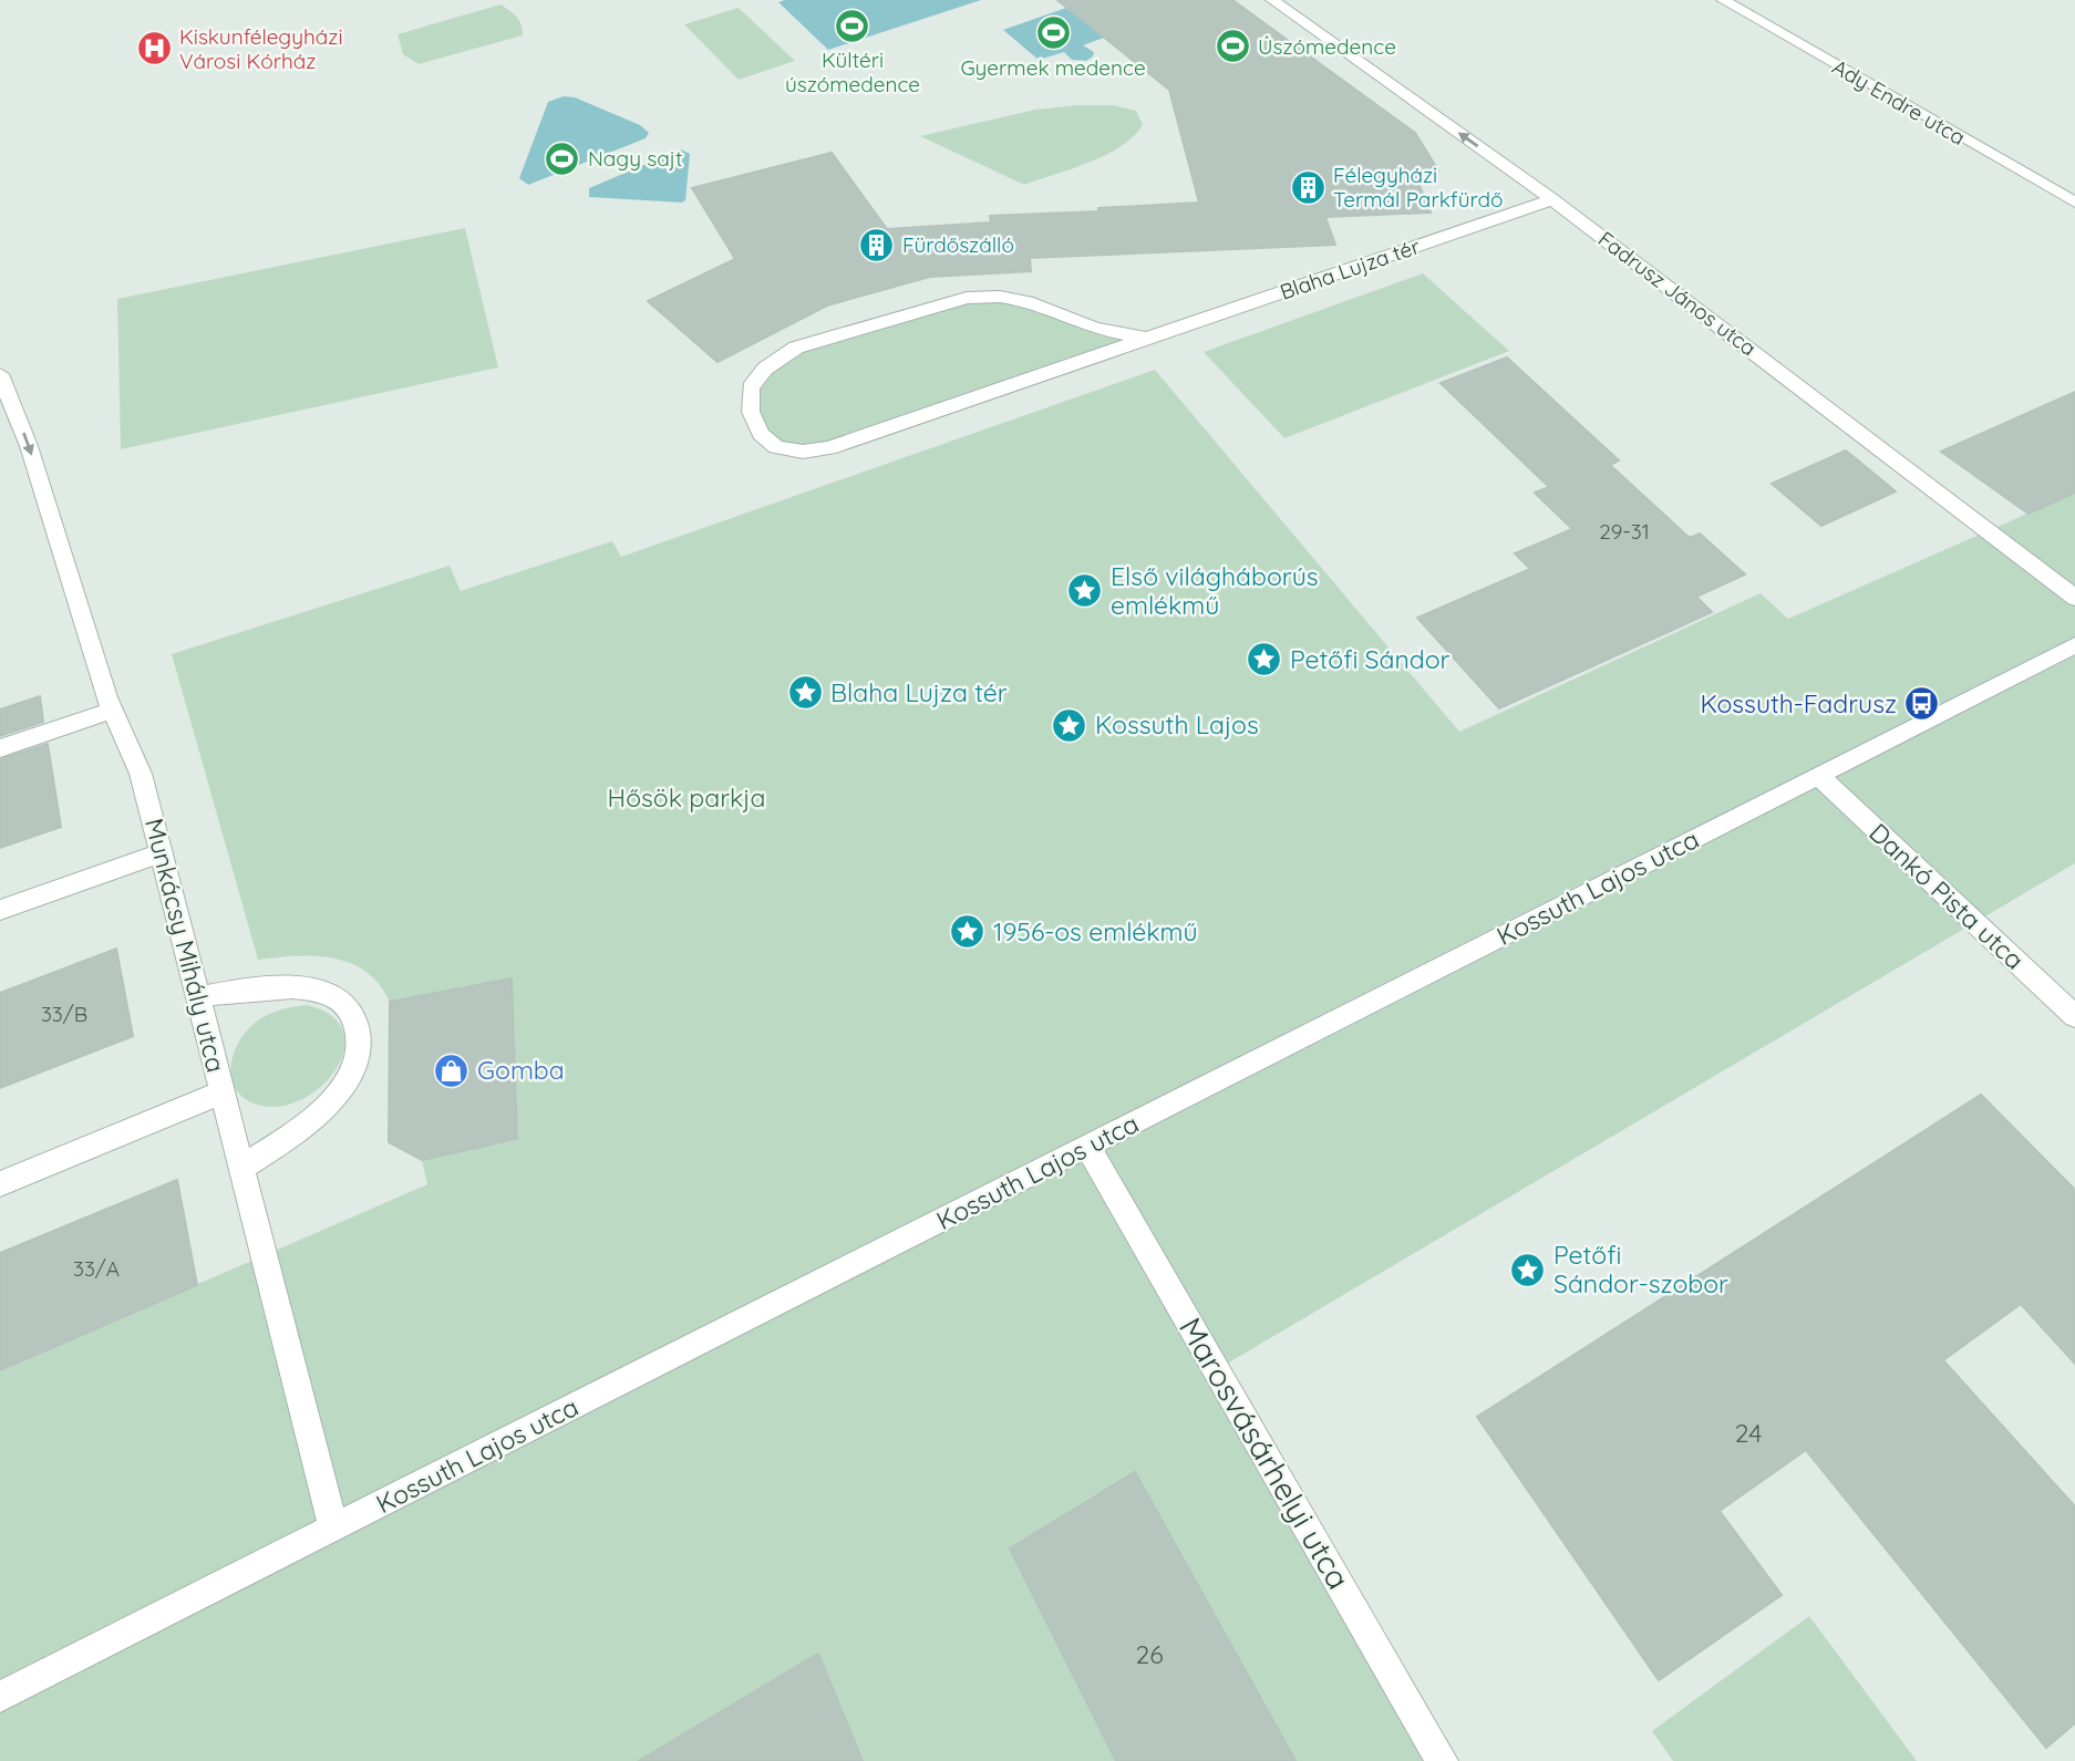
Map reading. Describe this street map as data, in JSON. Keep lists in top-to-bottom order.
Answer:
{
  "streets": {
    "street": [
      "Ady Endre utca",
      "Blaha Lujza tér",
      "Fadrusz János utca",
      "Kossuth Lajos utca",
      "Dankó Pista utca",
      "Munkácsy Mihály utca",
      "Marosvásárhelyi utca"
    ]
  },
  "crossings": [
    ["Blaha Lujza tér", "Fadrusz János utca"],
    ["Kossuth Lajos utca", "Dankó Pista utca"],
    ["Kossuth Lajos utca", "Munkácsy Mihály utca"],
    ["Kossuth Lajos utca", "Marosvásárhelyi utca"]
  ],
  "parks": ["Hősök parkja"],
  "places": {
    "sports": [
      "Kültéri úszómedence",
      "Gyermek medence",
      "Úszómedence",
      "Nagy sajt"
    ],
    "hospital": ["Kiskunfélegyházi Városi Kórház"],
    "building": ["Félegyházi Termál Parkfürdő", "Fürdőszálló"],
    "place": [
      "Első világháborús emlékmű",
      "Petőfi Sándor",
      "Blaha Lujza tér",
      "Kossuth Lajos",
      "1956-os emlékmű",
      "Petőfi Sándor-szobor"
    ],
    "bus stop": ["Kossuth-Fadrusz"],
    "shop": ["Gomba"]
  },
  "house_numbers": [
    "29-31",
    "33/B",
    "33/A",
    "24",
    "26"
  ]
}
